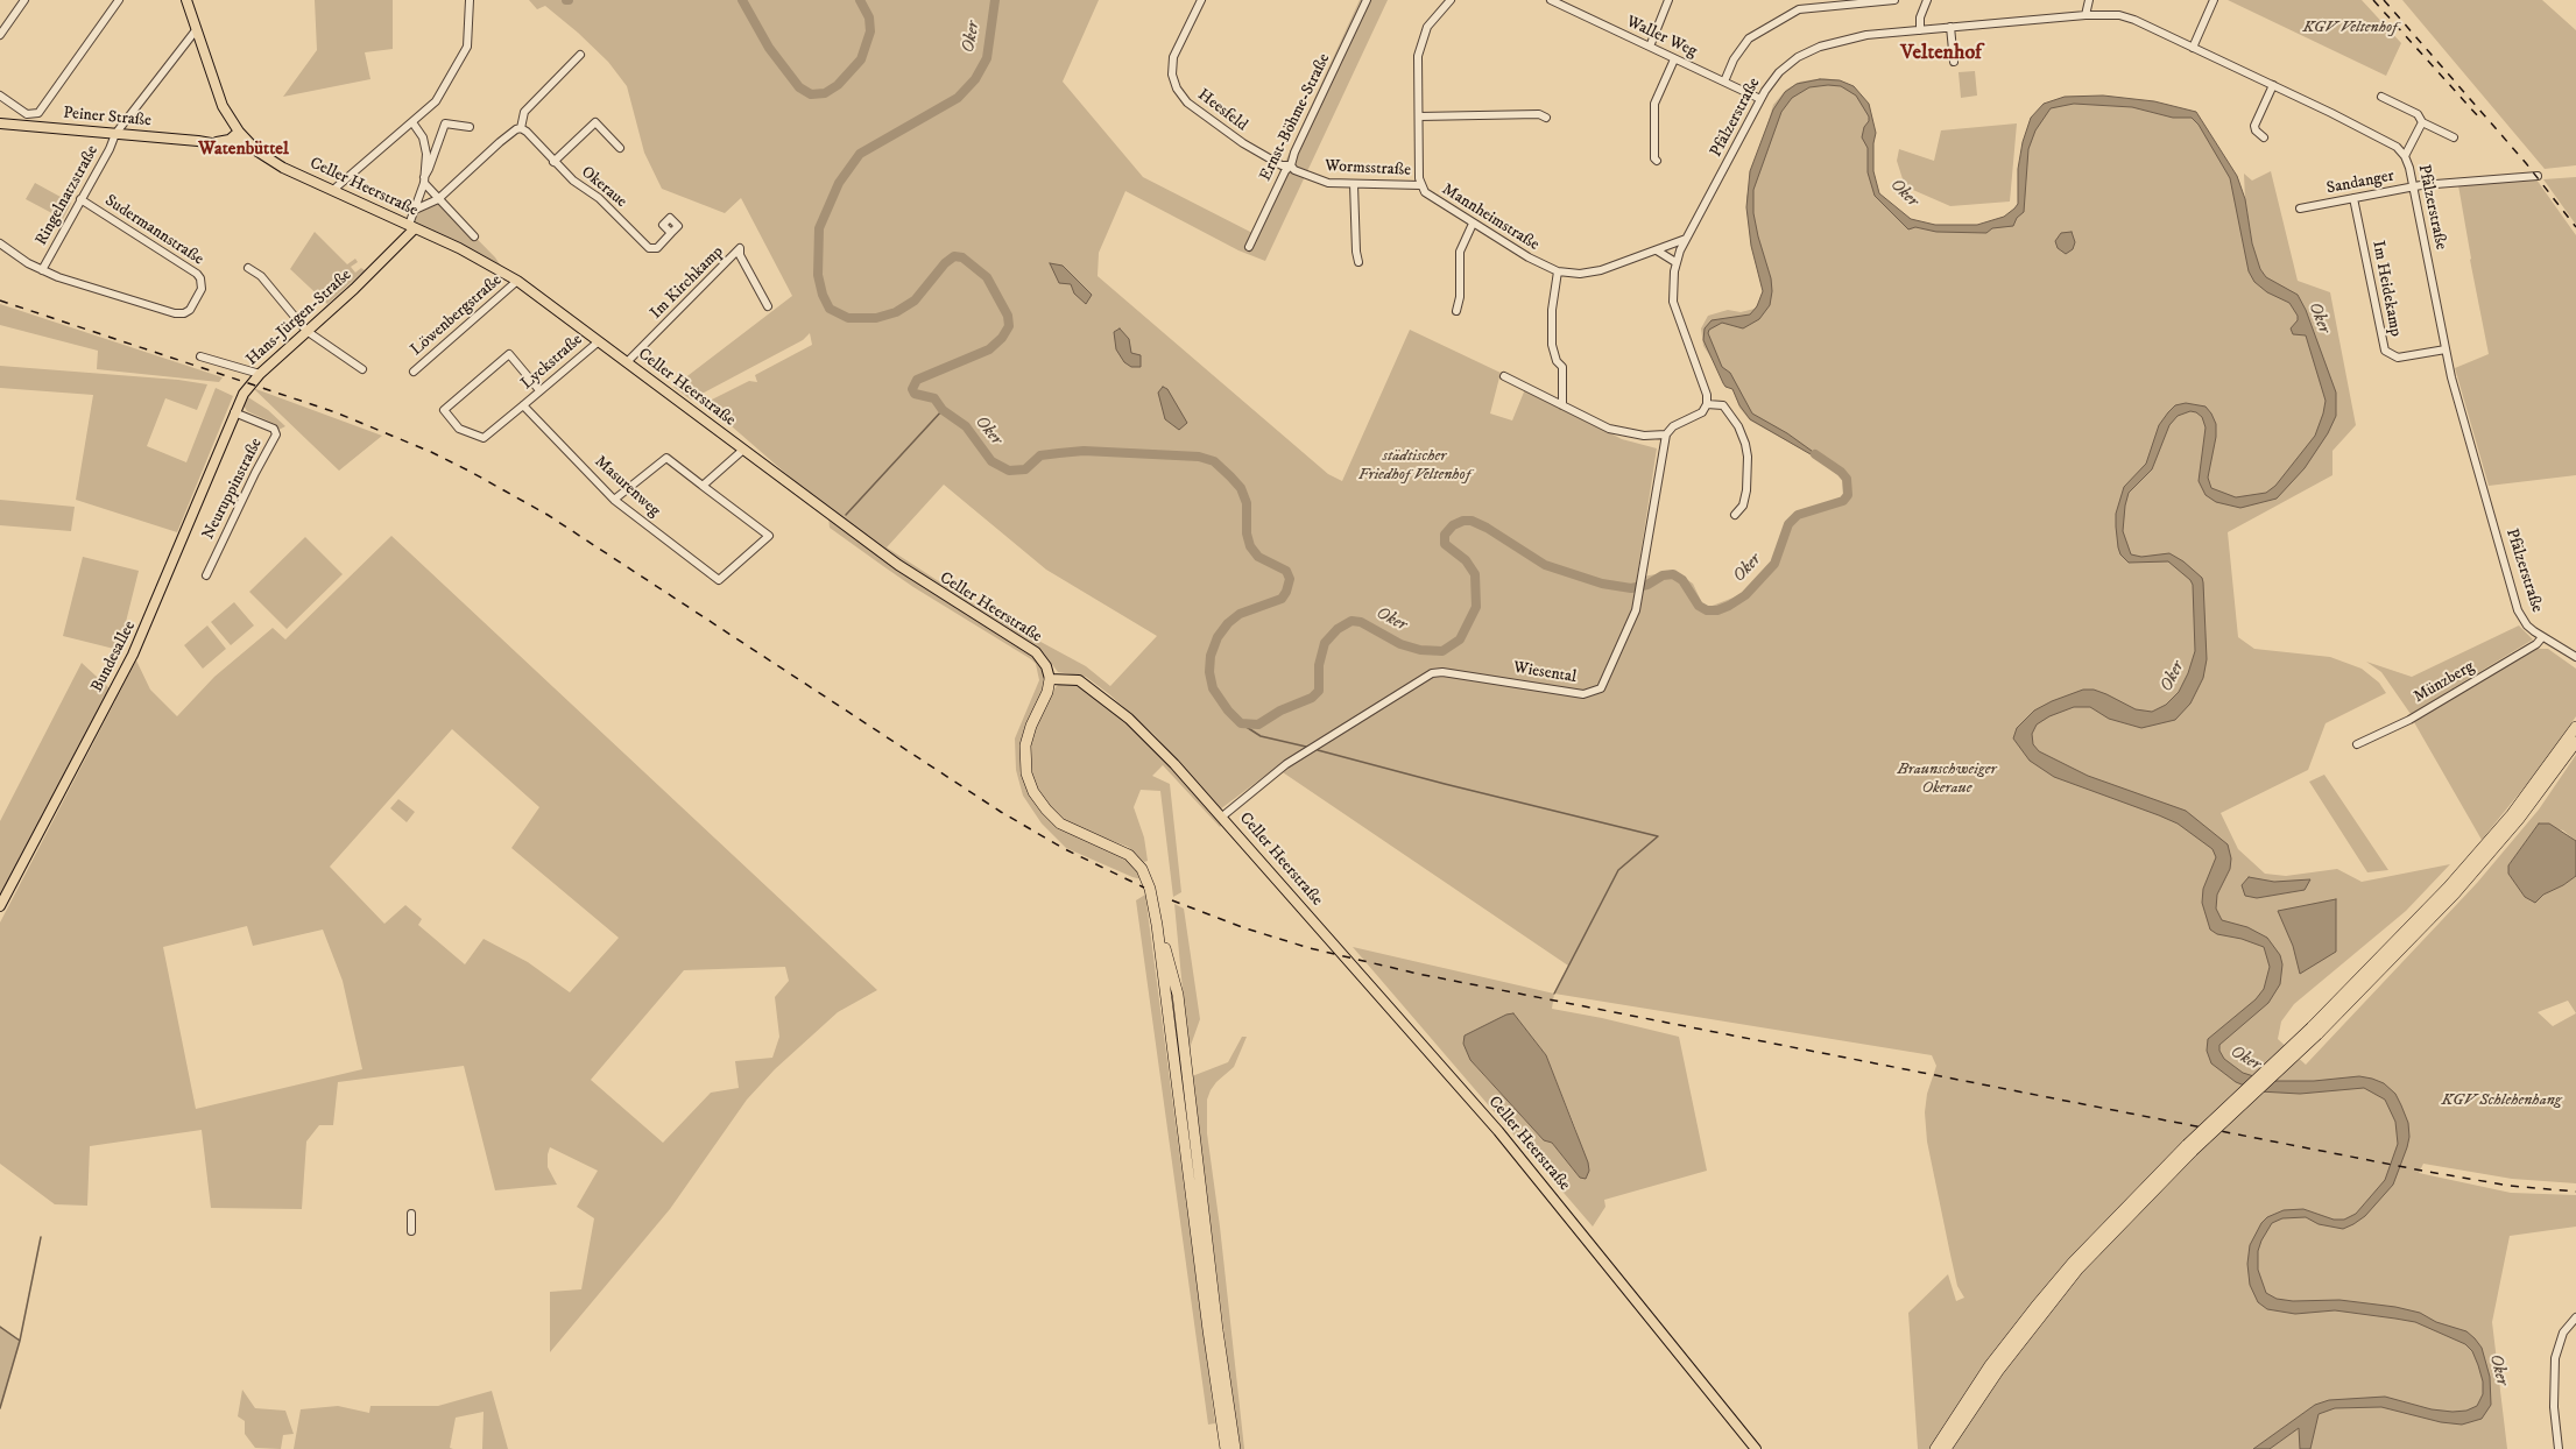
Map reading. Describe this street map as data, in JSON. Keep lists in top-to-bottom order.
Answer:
{
  "streets": {
    "main road": [
      "Peiner Straße",
      "Celler Heerstraße",
      "Hans-Jürgen-Straße",
      "Bundesallee"
    ],
    "street": [
      "Waller Weg",
      "Heesfeld",
      "Ernst-Böhme-Straße",
      "Pfälzerstraße",
      "Wormsstraße",
      "Sandanger",
      "Okeraue",
      "Ringelnatzstraße",
      "Mannheimstraße",
      "Sudermannstraße",
      "Im Kirchkamp",
      "Im Heidekamp",
      "Löwenbergstraße",
      "Lyckstraße",
      "Masurenweg",
      "Neuruppinstraße",
      "Wiesental",
      "Münzberg"
    ]
  },
  "crossings": [
    ["Waller Weg", "Pfälzerstraße"],
    ["Heesfeld", "Ernst-Böhme-Straße"],
    ["Heesfeld", "Wormsstraße"],
    ["Peiner Straße", "Celler Heerstraße"],
    ["Peiner Straße", "Ringelnatzstraße"],
    ["Ernst-Böhme-Straße", "Wormsstraße"],
    ["Pfälzerstraße", "Sandanger"],
    ["Pfälzerstraße", "Mannheimstraße"],
    ["Pfälzerstraße", "Im Heidekamp"],
    ["Pfälzerstraße", "Münzberg"],
    ["Wormsstraße", "Mannheimstraße"],
    ["Sandanger", "Im Heidekamp"],
    ["Celler Heerstraße", "Ringelnatzstraße"],
    ["Celler Heerstraße", "Im Kirchkamp"],
    ["Celler Heerstraße", "Löwenbergstraße"],
    ["Celler Heerstraße", "Hans-Jürgen-Straße"],
    ["Celler Heerstraße", "Lyckstraße"],
    ["Celler Heerstraße", "Wiesental"],
    ["Ringelnatzstraße", "Sudermannstraße"],
    ["Hans-Jürgen-Straße", "Neuruppinstraße"],
    ["Hans-Jürgen-Straße", "Bundesallee"],
    ["Lyckstraße", "Masurenweg"],
    ["Neuruppinstraße", "Bundesallee"]
  ],
  "districts": ["Veltenhof", "Watenbüttel"],
  "water": ["Oker"],
  "parks": [
    "KGV Veltenhof",
    "städtischer Friedhof Veltenhof",
    "Braunschweiger Okeraue",
    "KGV Schlehenhang"
  ]
}
